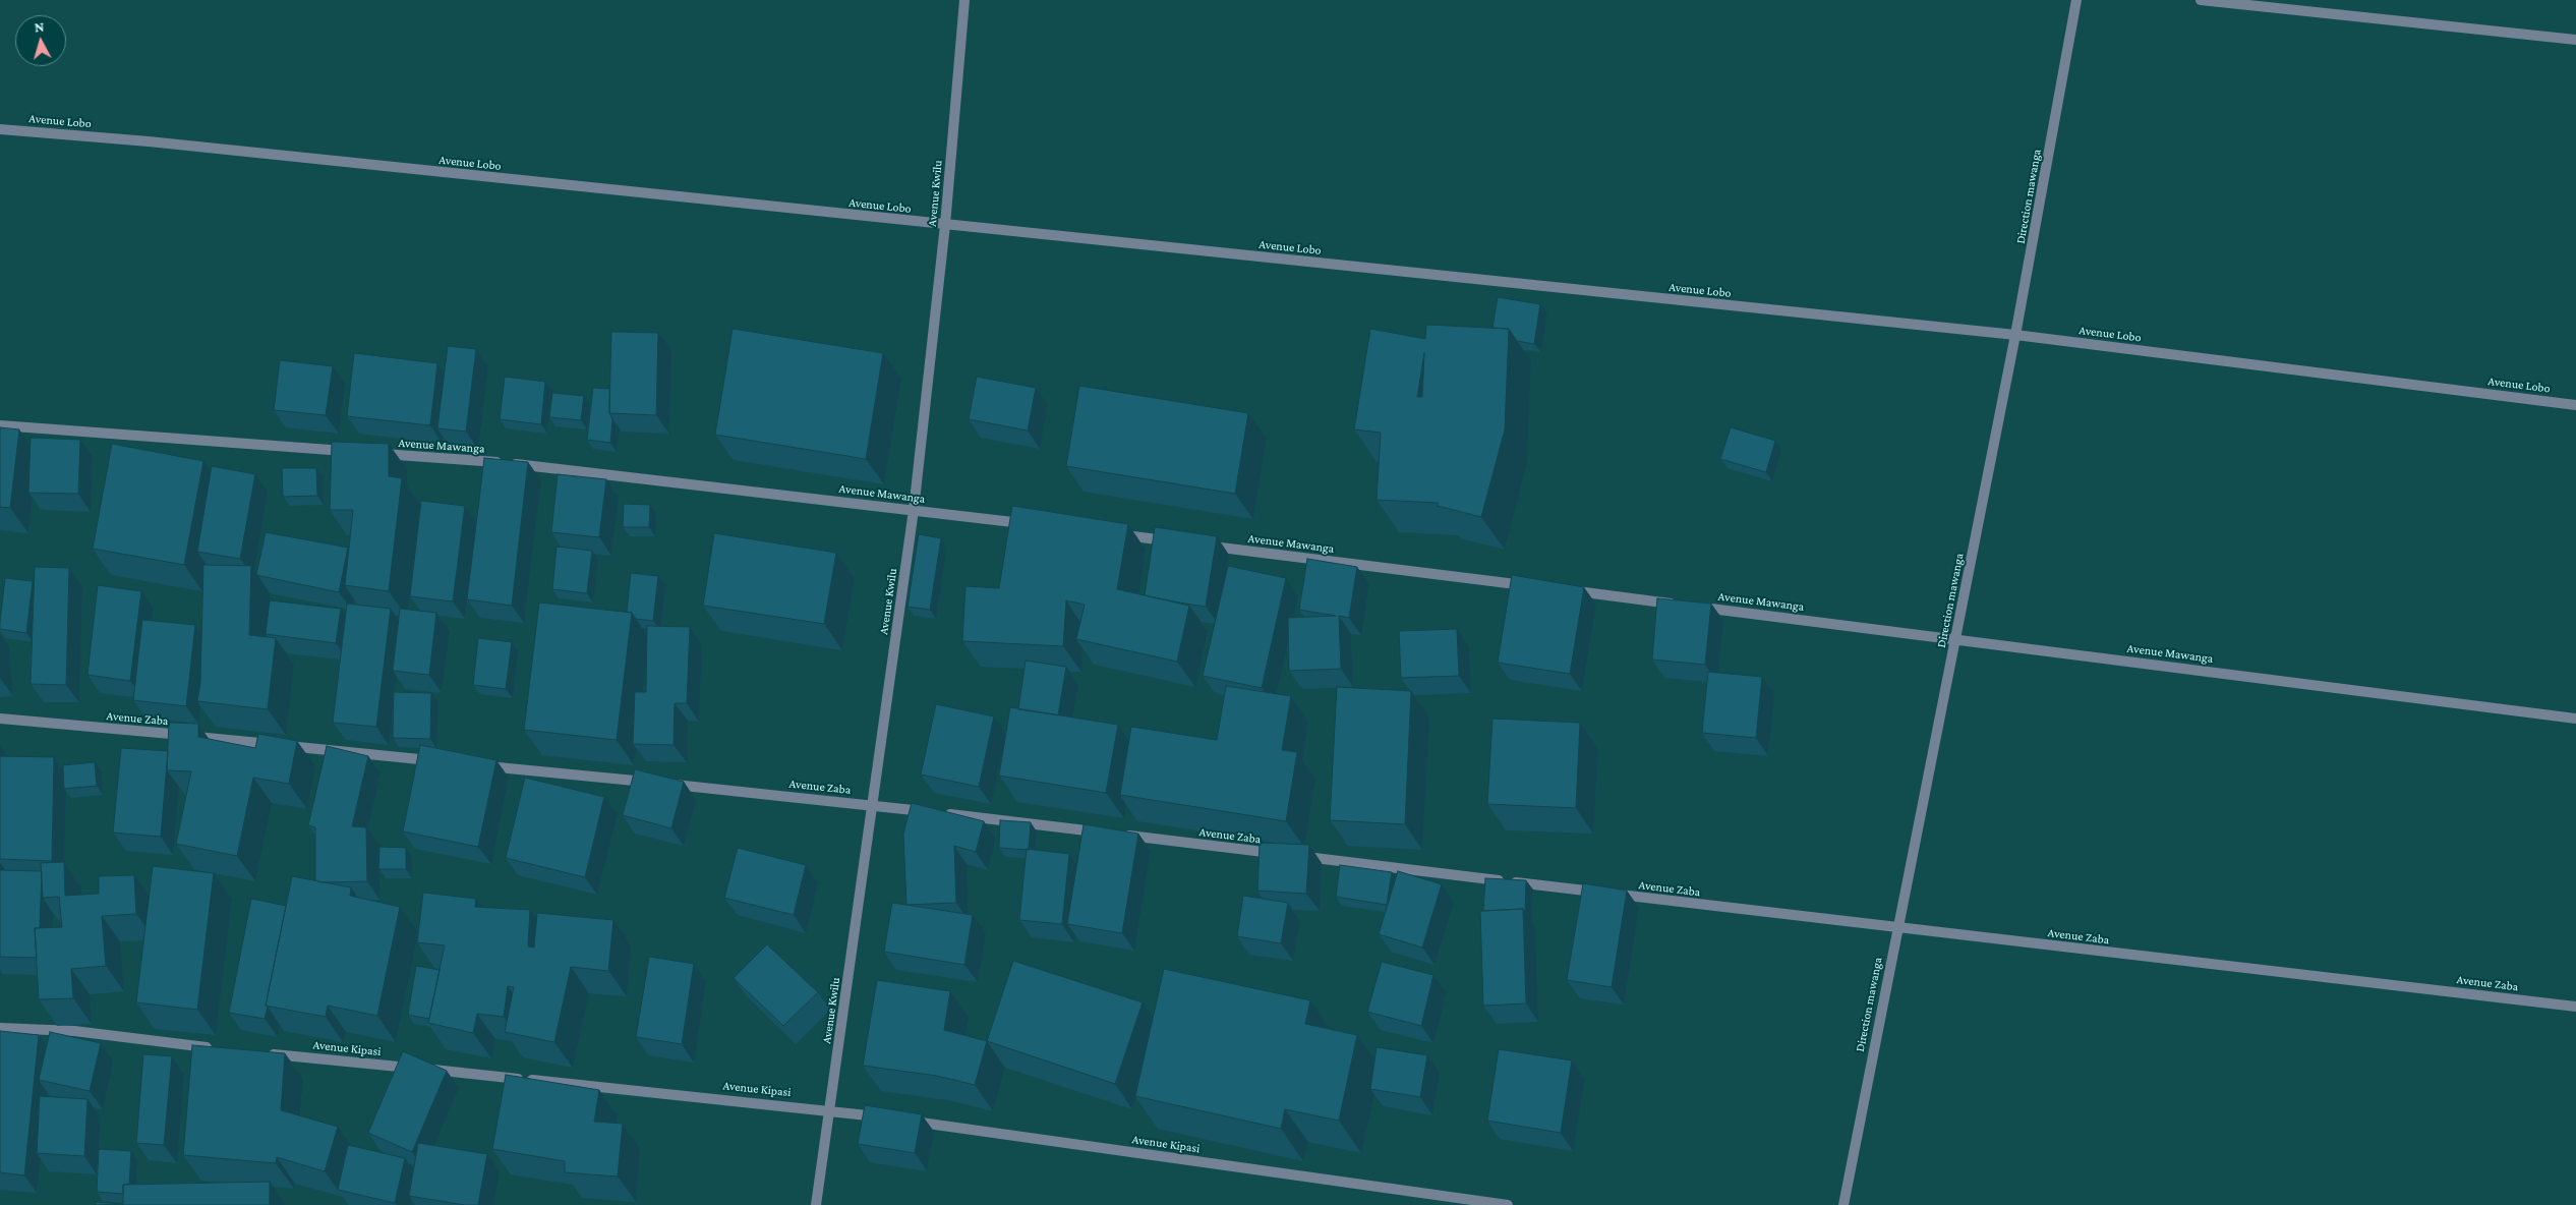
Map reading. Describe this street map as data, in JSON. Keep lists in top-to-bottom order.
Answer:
{
  "streets": {
    "street": [
      "Avenue Lobo",
      "Avenue Kwilu",
      "Direction mawanga",
      "Avenue Mawanga",
      "Avenue Zaba",
      "Avenue Kipasi"
    ]
  },
  "crossings": [
    ["Avenue Lobo", "Avenue Kwilu"],
    ["Avenue Lobo", "Direction mawanga"],
    ["Avenue Kwilu", "Avenue Mawanga"],
    ["Avenue Kwilu", "Avenue Zaba"],
    ["Avenue Kwilu", "Avenue Kipasi"],
    ["Direction mawanga", "Avenue Mawanga"],
    ["Direction mawanga", "Avenue Zaba"]
  ],
  "north": "top"
}
